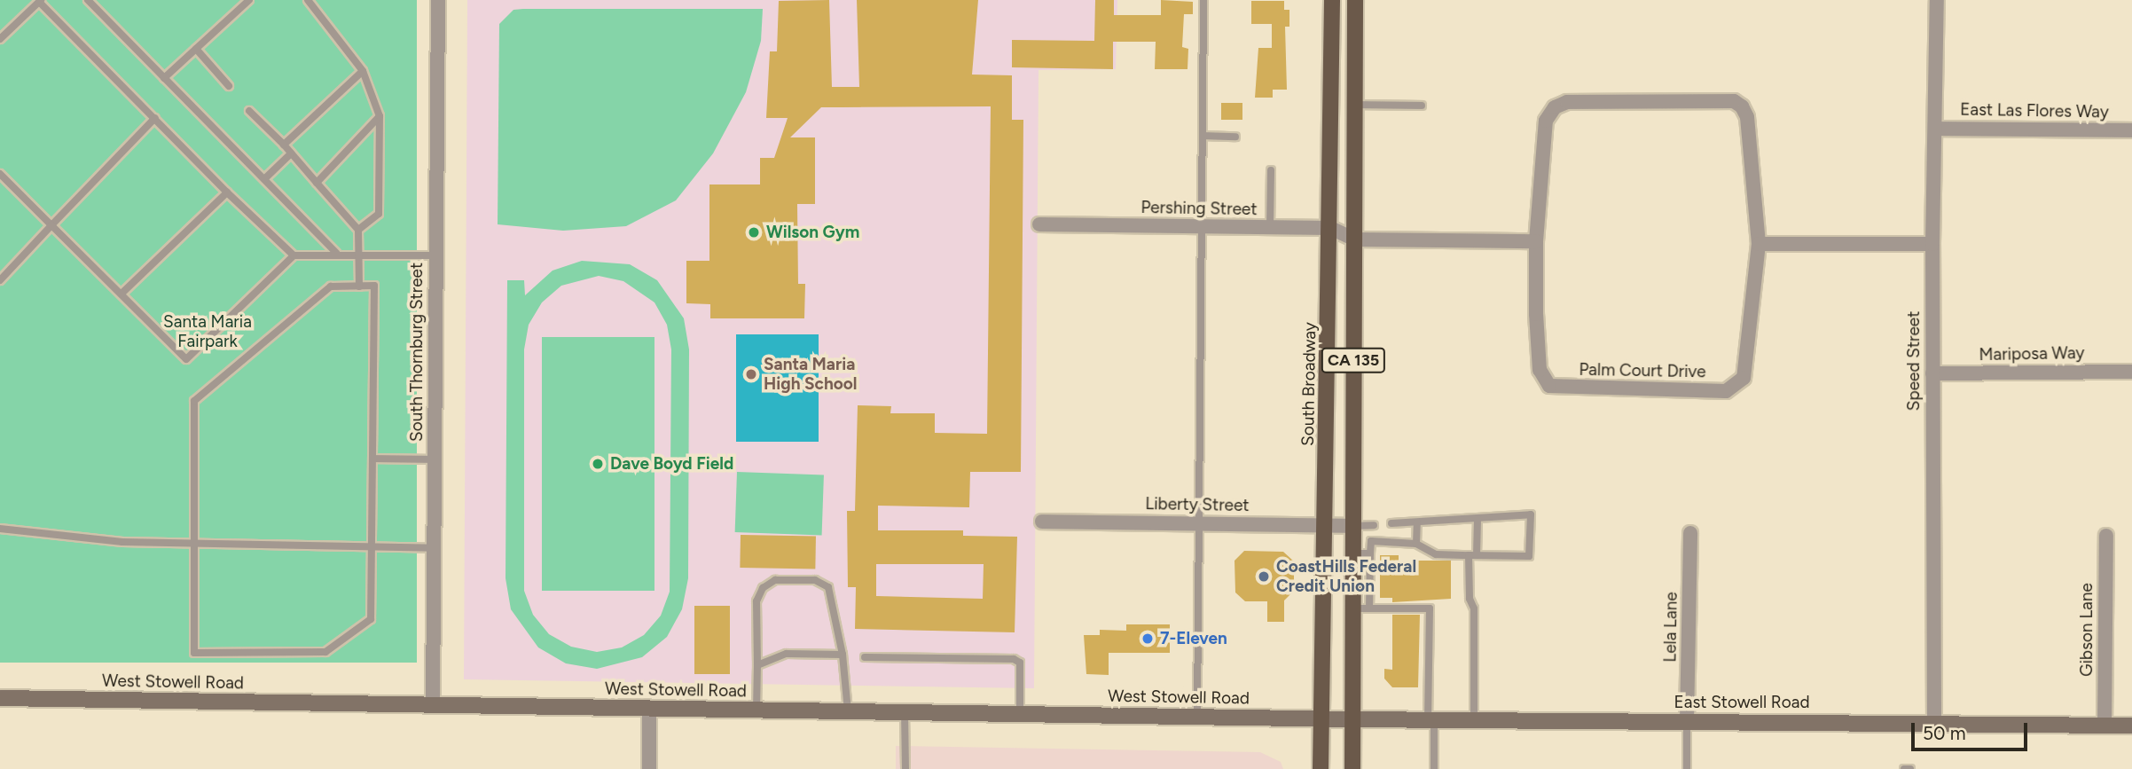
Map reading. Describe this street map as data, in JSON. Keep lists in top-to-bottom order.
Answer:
{
  "streets": {
    "main road": [
      "CA 135",
      "South Broadway",
      "West Stowell Road",
      "East Stowell Road"
    ],
    "street": [
      "East Las Flores Way",
      "Pershing Street",
      "South Thornburg Street",
      "Mariposa Way",
      "Speed Street",
      "Palm Court Drive",
      "Liberty Street",
      "Lela Lane",
      "Gibson Lane"
    ]
  },
  "crossings": [
    ["East Las Flores Way", "Speed Street"],
    ["Pershing Street", "CA 135"],
    ["Pershing Street", "South Broadway"],
    ["South Thornburg Street", "West Stowell Road"],
    ["Mariposa Way", "Speed Street"],
    ["CA 135", "Liberty Street"],
    ["CA 135", "West Stowell Road"],
    ["CA 135", "East Stowell Road"],
    ["Speed Street", "East Stowell Road"],
    ["South Broadway", "Liberty Street"],
    ["South Broadway", "West Stowell Road"],
    ["Lela Lane", "East Stowell Road"],
    ["Gibson Lane", "East Stowell Road"],
    ["West Stowell Road", "East Stowell Road"]
  ],
  "parks": ["Santa Maria Fairpark"],
  "places": [
    "Wilson Gym",
    "Santa Maria High School",
    "Dave Boyd Field",
    "CoastHills Federal Credit Union",
    "7-Eleven"
  ],
  "scale_bar": "50 m"
}
